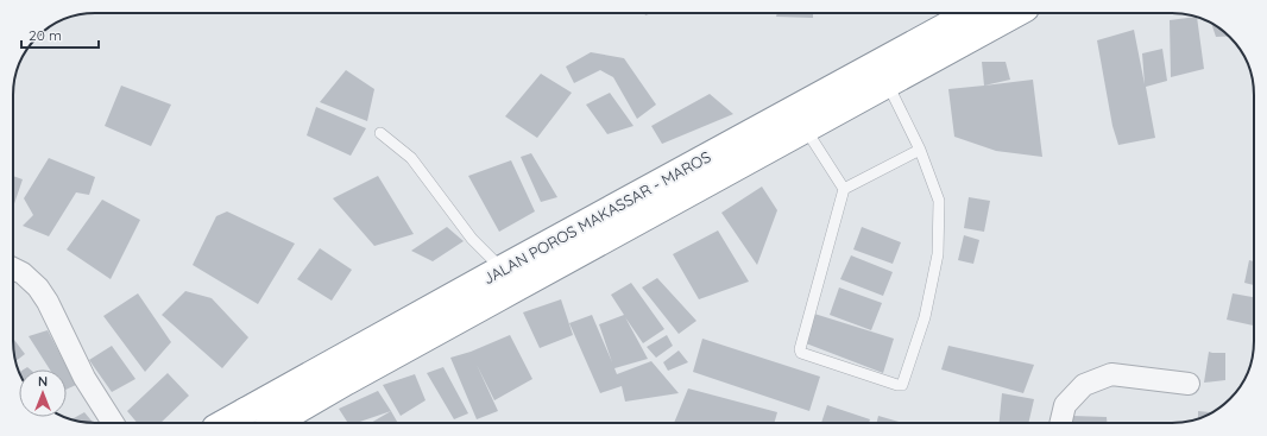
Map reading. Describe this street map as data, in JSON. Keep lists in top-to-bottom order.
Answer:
{
  "streets": {
    "highway": ["JALAN POROS MAKASSAR - MAROS"]
  },
  "scale_bar": "20 m",
  "north": "top"
}
